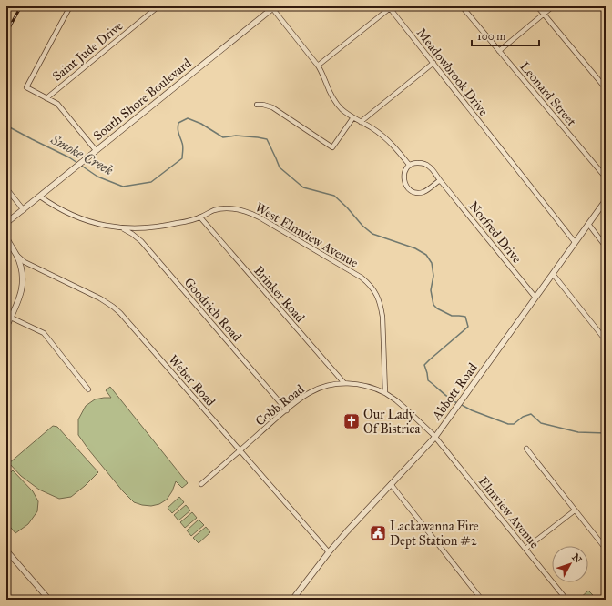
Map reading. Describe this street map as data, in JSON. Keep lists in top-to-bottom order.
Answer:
{
  "streets": {
    "street": [
      "Saint Jude Drive",
      "Meadowbrook Drive",
      "Leonard Street",
      "South Shore Boulevard",
      "Norfred Drive",
      "West Elmview Avenue",
      "Brinker Road",
      "Goodrich Road",
      "Weber Road",
      "Abbott Road",
      "Cobb Road",
      "Elmview Avenue"
    ]
  },
  "crossings": [
    ["Meadowbrook Drive", "Abbott Road"],
    ["South Shore Boulevard", "West Elmview Avenue"],
    ["Norfred Drive", "Abbott Road"],
    ["West Elmview Avenue", "Brinker Road"],
    ["West Elmview Avenue", "Goodrich Road"],
    ["West Elmview Avenue", "Cobb Road"],
    ["Brinker Road", "Cobb Road"],
    ["Goodrich Road", "Cobb Road"],
    ["Weber Road", "Abbott Road"],
    ["Weber Road", "Cobb Road"],
    ["Abbott Road", "Elmview Avenue"]
  ],
  "water": ["Smoke Creek"],
  "places": {
    "church": ["Our Lady Of Bistrica"],
    "public building": ["Lackawanna Fire Dept Station #2"]
  },
  "scale_bar": "100 m",
  "north": "top right"
}
